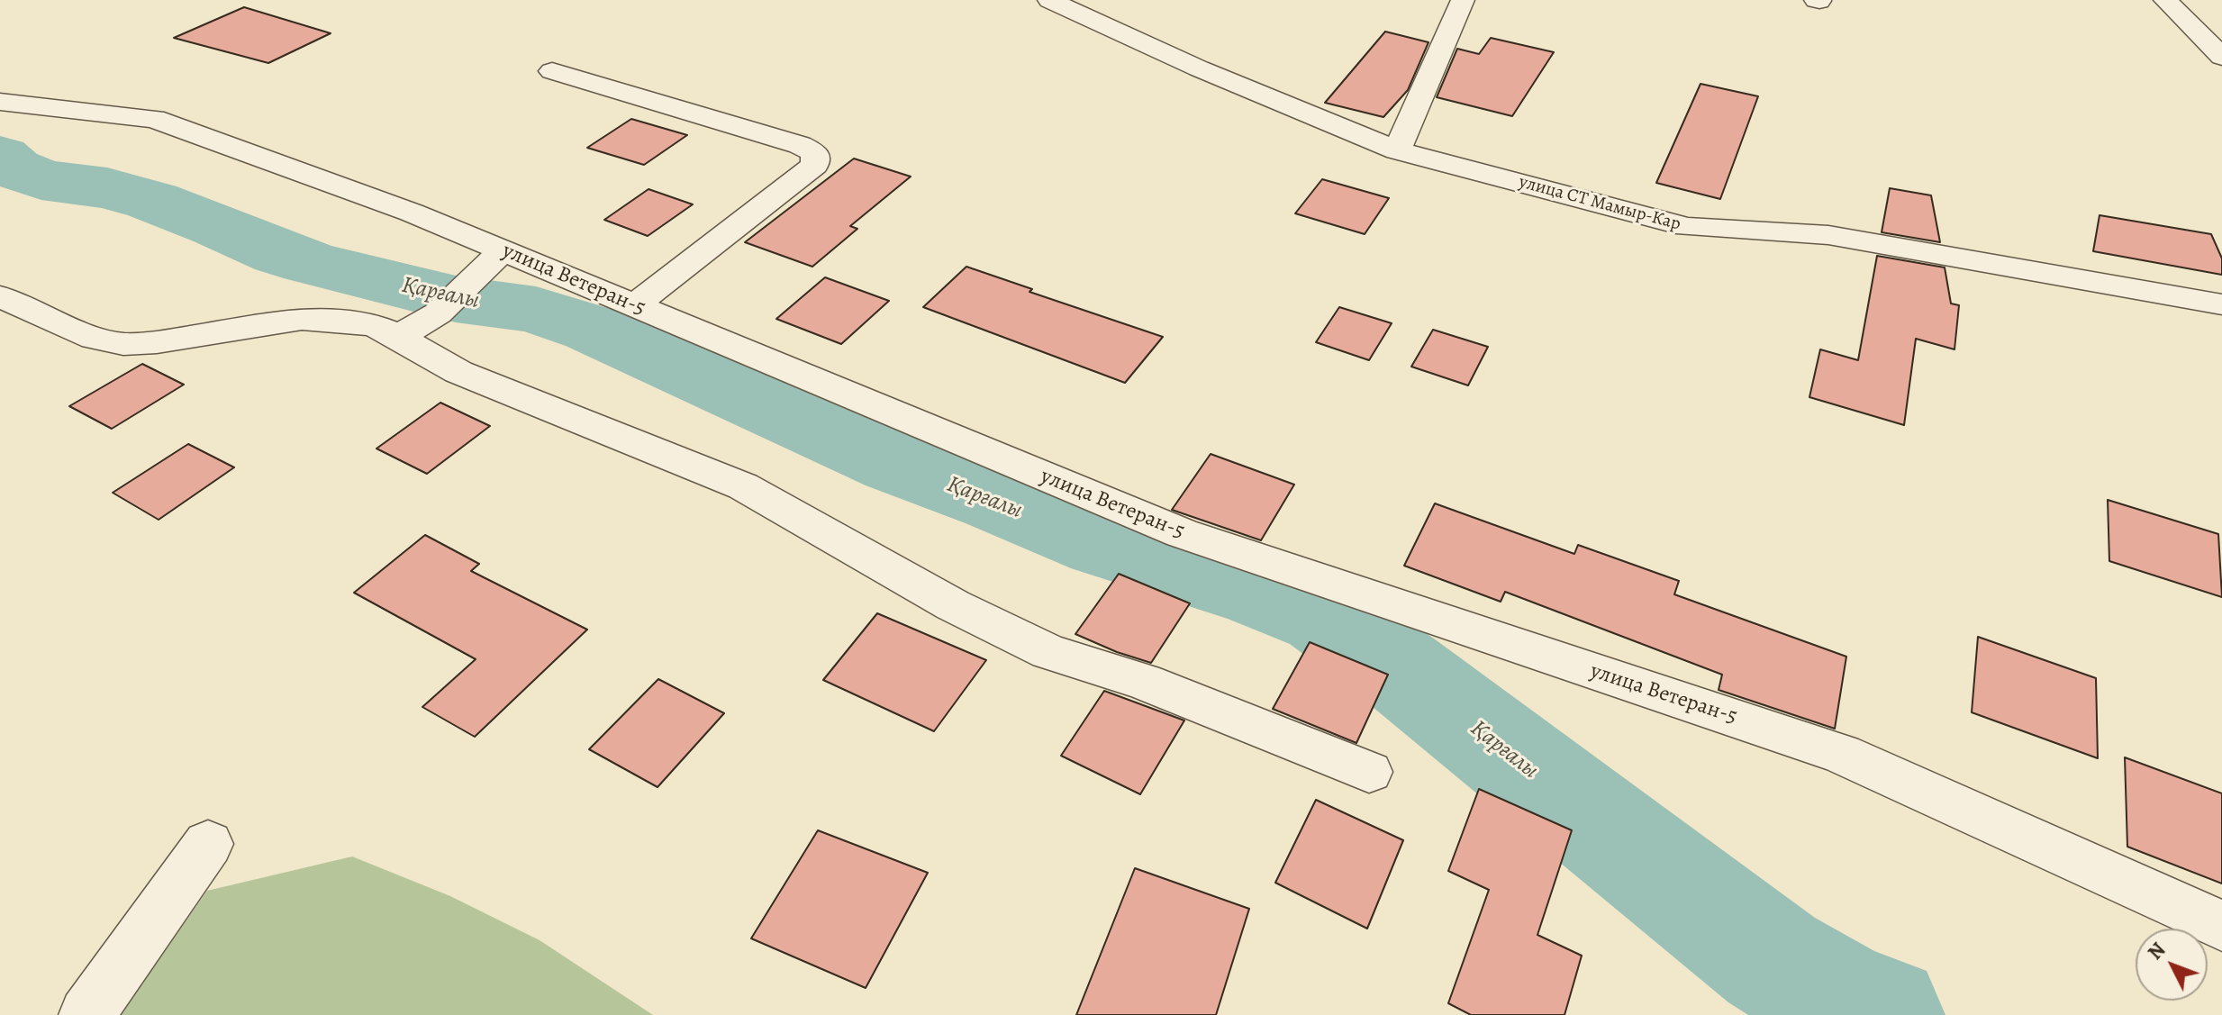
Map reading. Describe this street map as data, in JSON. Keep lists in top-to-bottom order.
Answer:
{
  "streets": {
    "street": ["улица СТ Мамыр-Кар", "улица Ветеран-5"]
  },
  "water": ["Қарғалы"],
  "north": "top left"
}
